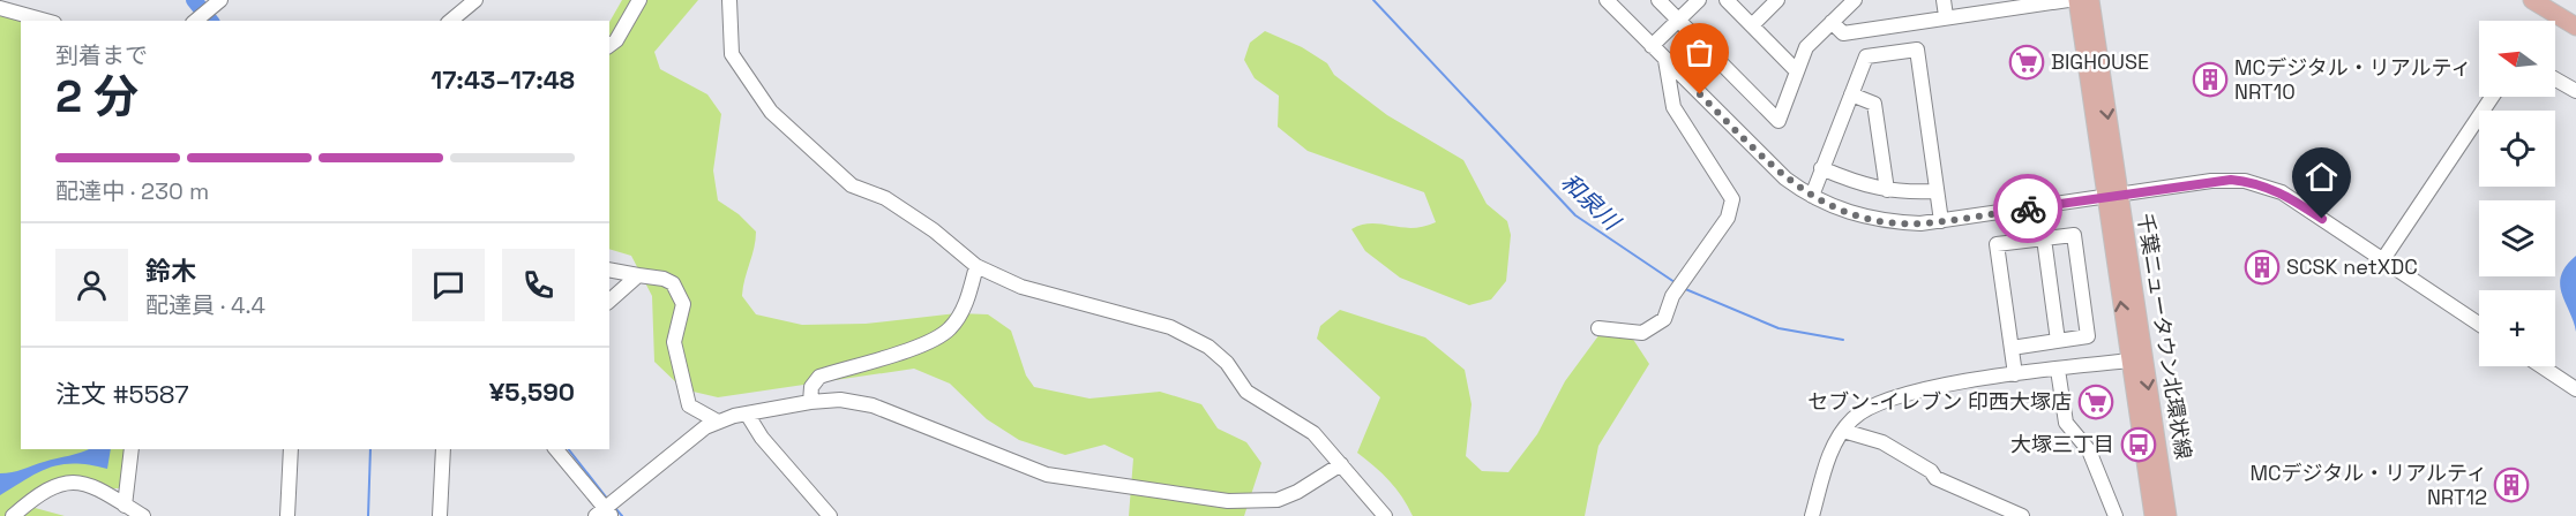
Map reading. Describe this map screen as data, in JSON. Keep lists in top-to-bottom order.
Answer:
{
  "streets": {
    "main road": ["千葉ニュータウン北環状線"]
  },
  "water": ["和泉川"],
  "places": {
    "supermarket": ["BIGHOUSE", "セブン-イレブン 印西大塚店"],
    "building": ["MCデジタル・リアルティ NRT10", "SCSK netXDC", "MCデジタル・リアルティ NRT12"],
    "bus stop": ["大塚三丁目"]
  },
  "north": "left",
  "page": {
    "map_buttons": "+",
    "heading": ["2 分", "到着まで", "17:43–17:48"],
    "panel": [
      "鈴木",
      "配達員 · 4.4",
      "注文 #5587",
      "¥5,590"
    ],
    "bar": "配達中 · 230 m"
  }
}
